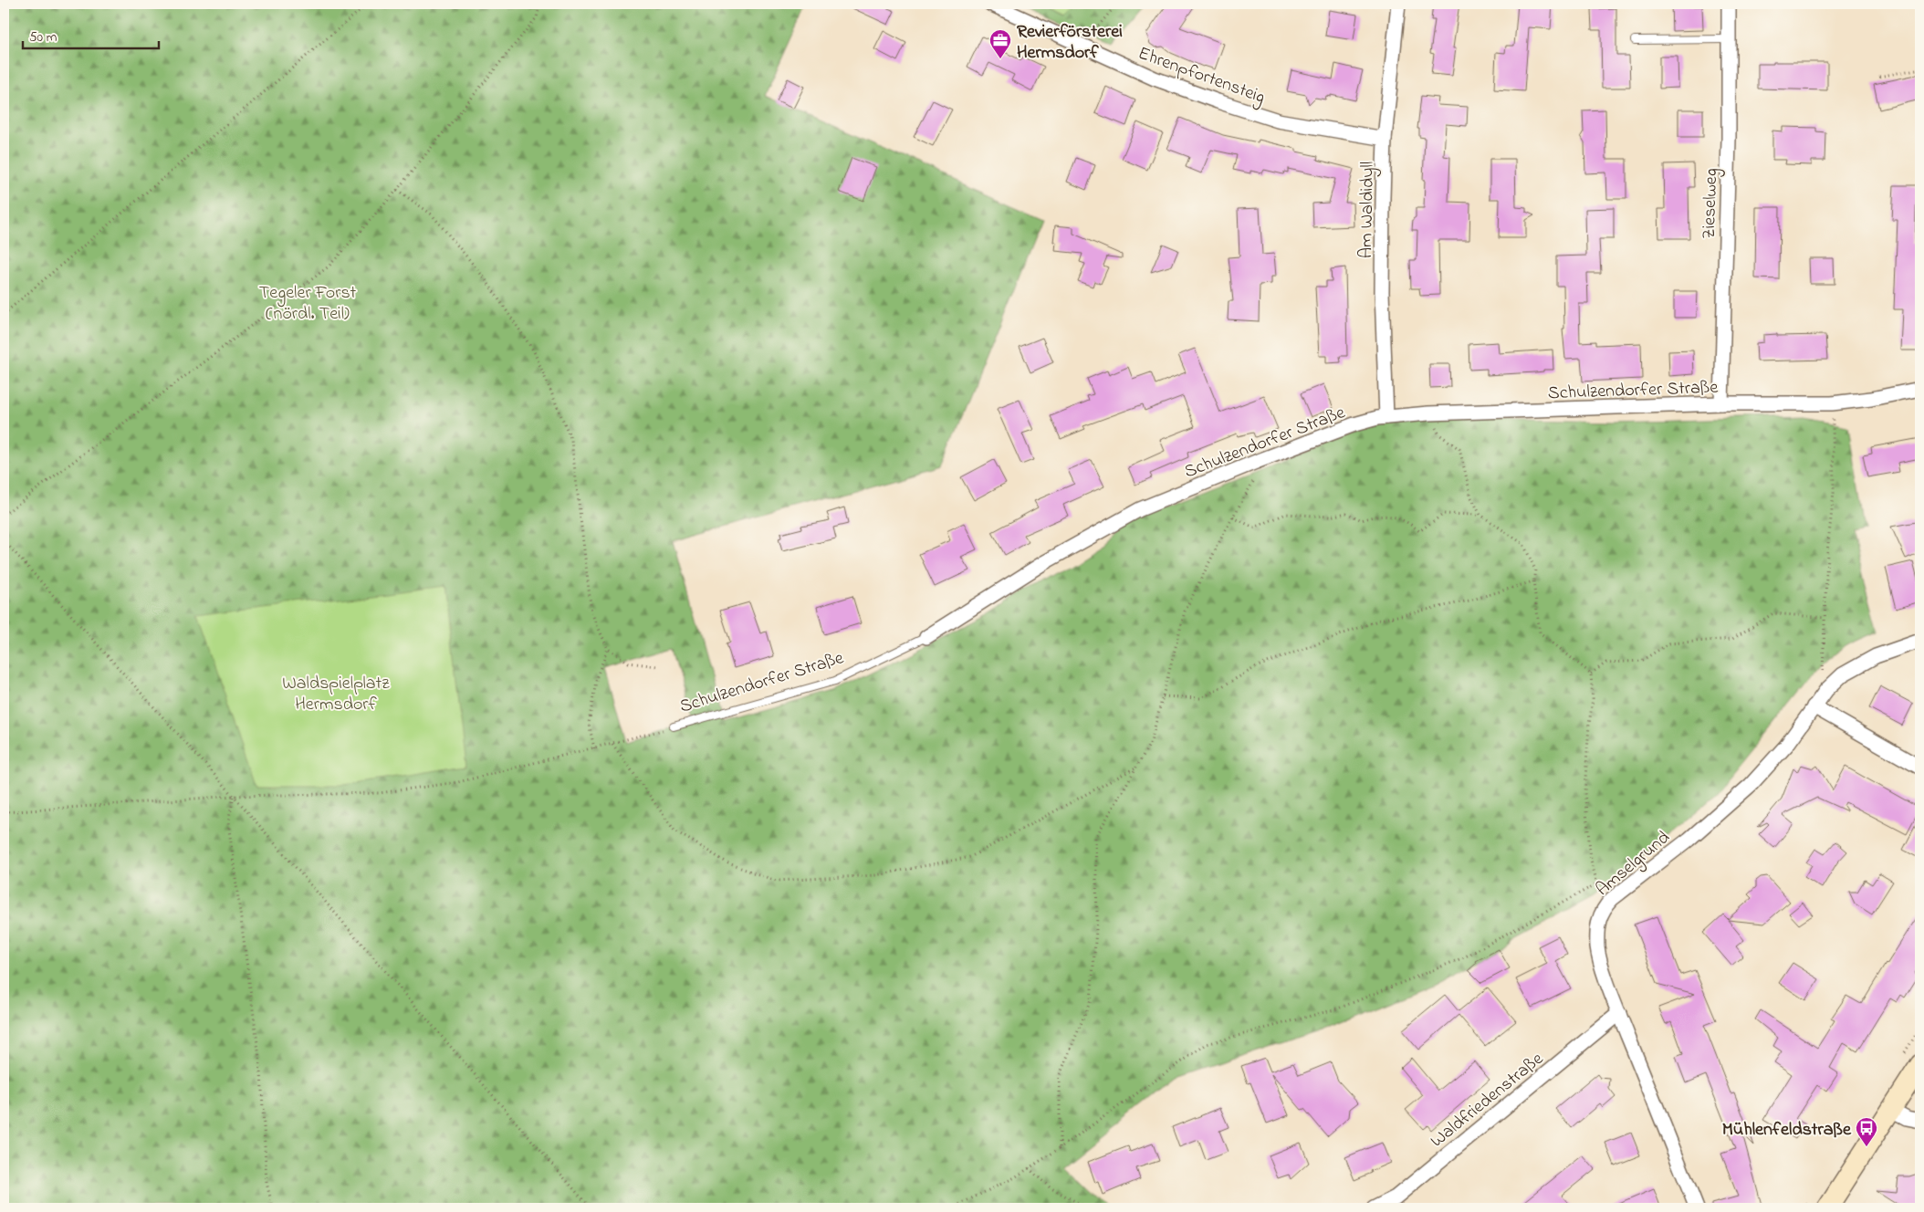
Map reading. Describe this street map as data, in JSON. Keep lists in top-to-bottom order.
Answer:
{
  "streets": {
    "street": [
      "Ehrenpfortensteig",
      "Zieselweg",
      "Am Waldidyll",
      "Schulzendorfer Straße",
      "Amselgrund",
      "Waldfriedenstraße"
    ]
  },
  "crossings": [
    ["Ehrenpfortensteig", "Am Waldidyll"],
    ["Zieselweg", "Schulzendorfer Straße"],
    ["Am Waldidyll", "Schulzendorfer Straße"],
    ["Amselgrund", "Waldfriedenstraße"]
  ],
  "parks": ["Tegeler Forst (nördl. Teil)", "Waldspielplatz Hermsdorf"],
  "places": {
    "office": ["Revierförsterei Hermsdorf"],
    "bus stop": ["Mühlenfeldstraße"]
  },
  "scale_bar": "50 m"
}
